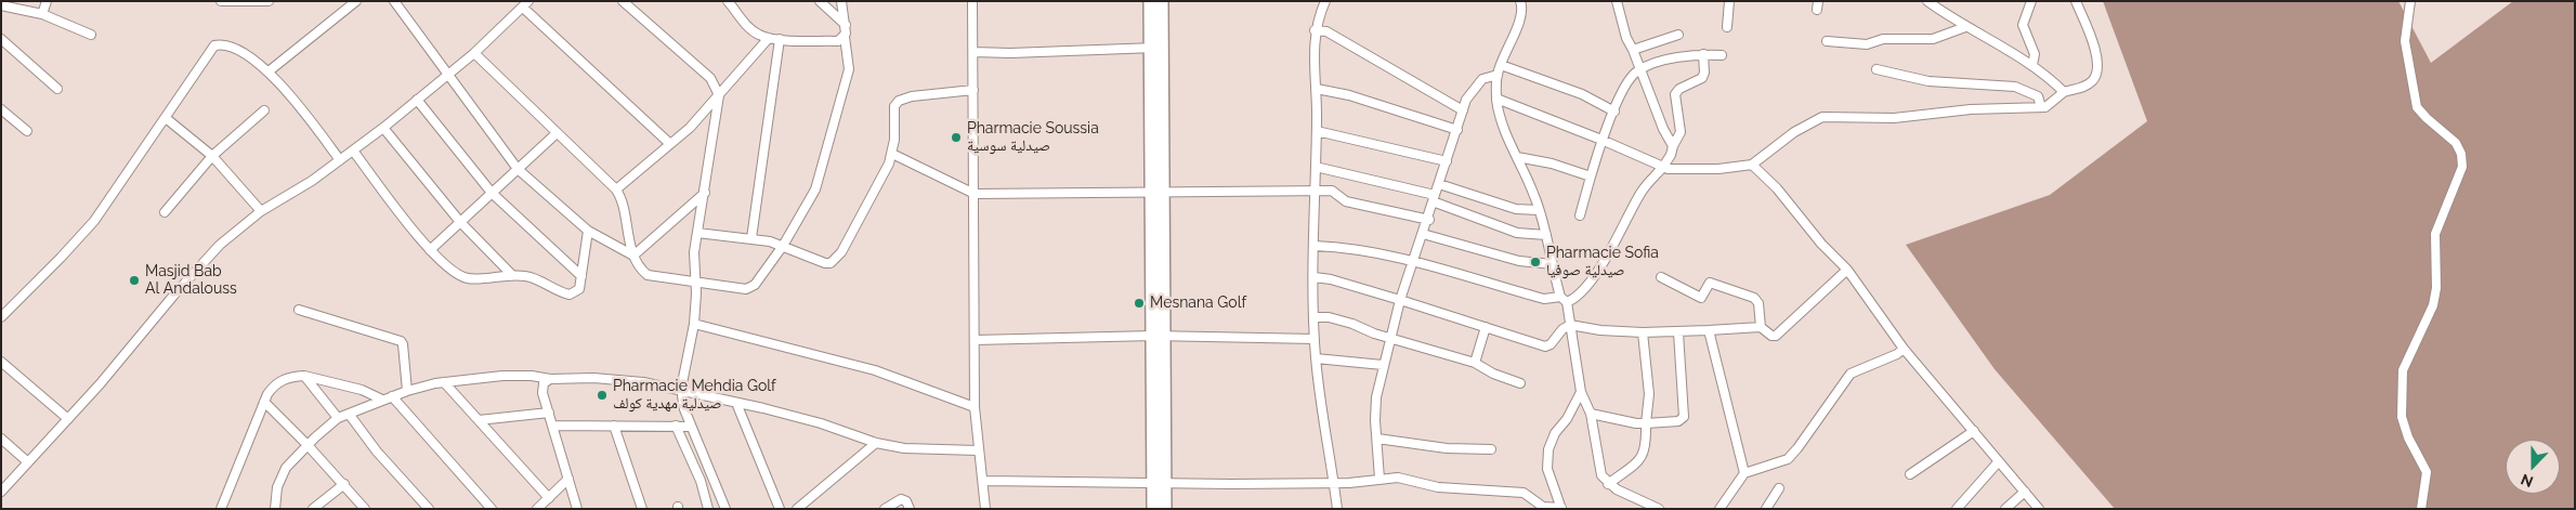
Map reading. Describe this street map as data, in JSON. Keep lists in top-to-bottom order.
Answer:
{
  "places": [
    "Pharmacie Soussia صيدلية سوسية",
    "Pharmacie Sofia صيدلية صوفيا",
    "Masjid Bab Al Andalouss",
    "Mesnana Golf",
    "Pharmacie Mehdia Golf صيدلية مهدية كولف"
  ],
  "north": "bottom"
}
